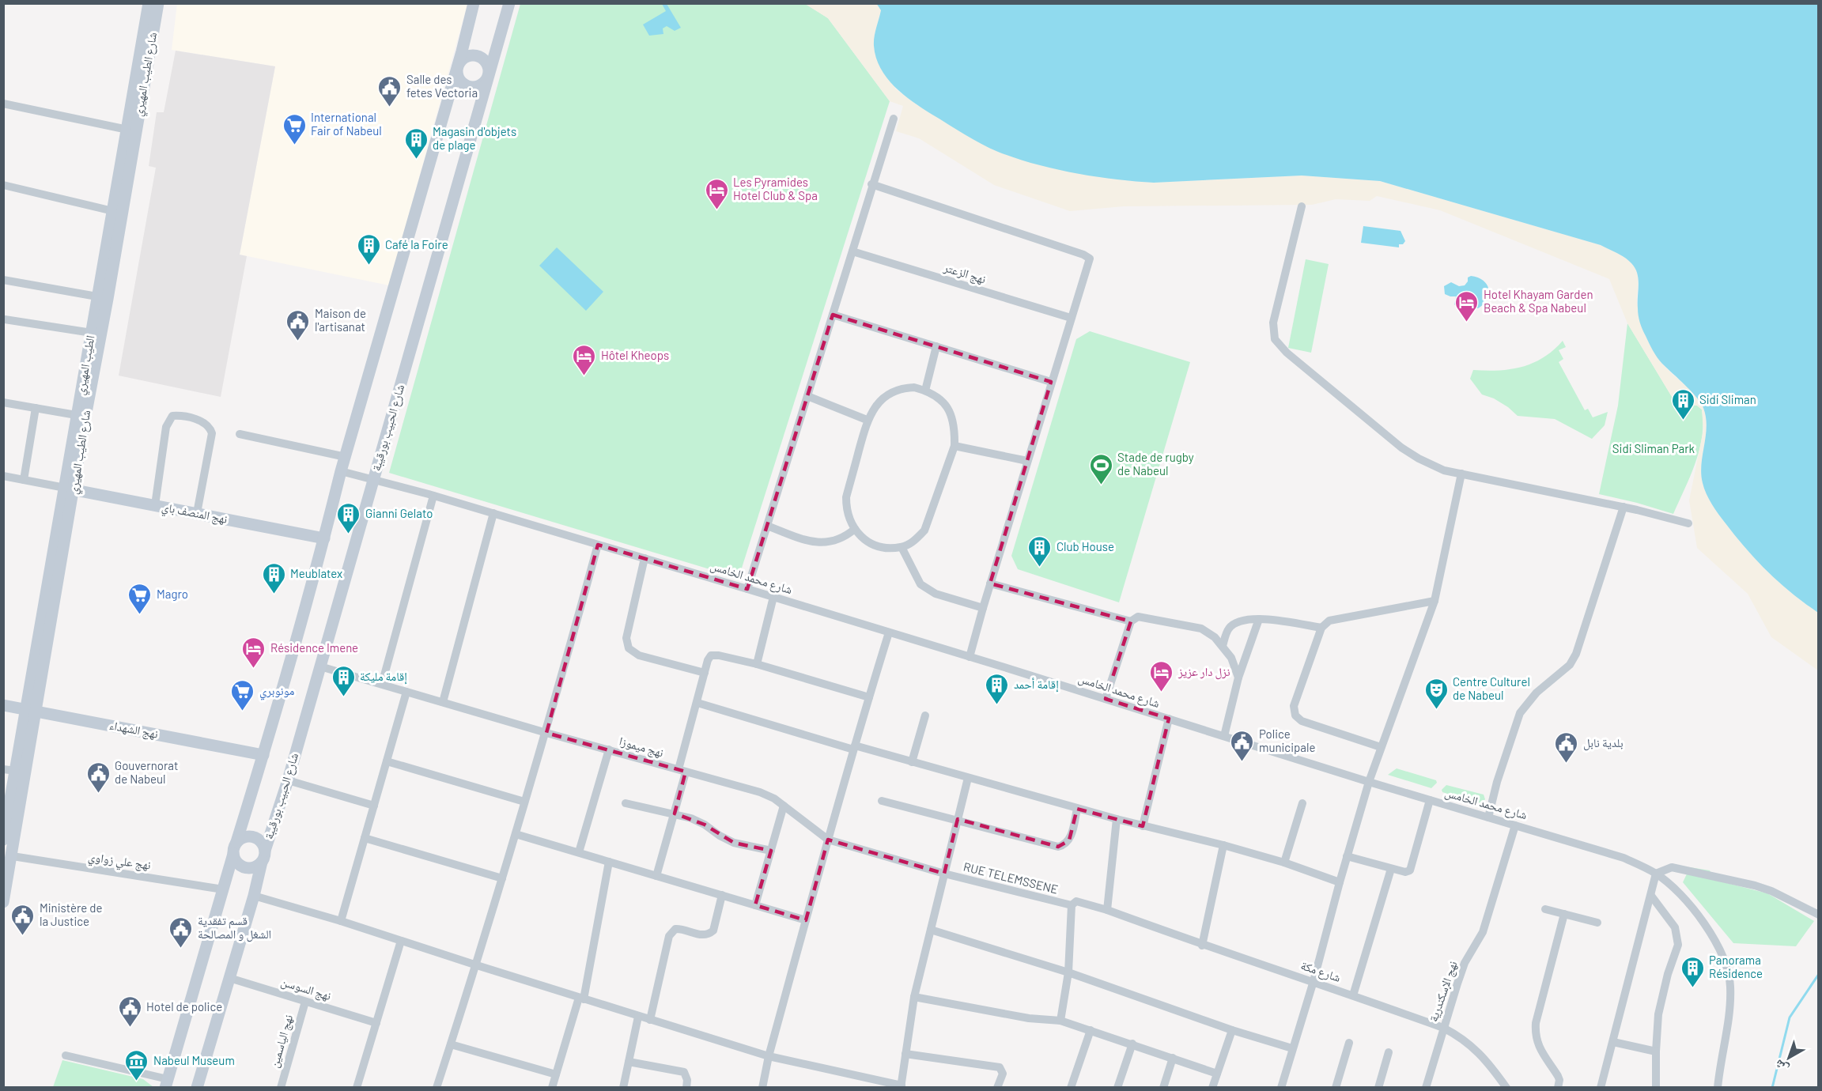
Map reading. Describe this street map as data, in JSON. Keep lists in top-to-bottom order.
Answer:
{
  "streets": {
    "street": [
      "شارع الطيب المهيري",
      "نهج الزعتر",
      "الطيب المهيري",
      "شارع الحبيب بورقيبة",
      "نهج المنصف باي",
      "شارع محمد الخامس",
      "نهج الشهداء",
      "نهج ميموزا",
      "نهج علي زواوي",
      "RUE TELEMSSENE",
      "شارع مكة",
      "نهج السوسن",
      "نهج الإسكندرية",
      "نهج الياسمين"
    ]
  },
  "crossings": [
    ["شارع الطيب المهيري", "الطيب المهيري"],
    ["شارع الطيب المهيري", "نهج المنصف باي"],
    ["شارع الطيب المهيري", "نهج الشهداء"],
    ["شارع الطيب المهيري", "نهج علي زواوي"],
    ["شارع الحبيب بورقيبة", "شارع محمد الخامس"],
    ["شارع الحبيب بورقيبة", "نهج ميموزا"],
    ["شارع الحبيب بورقيبة", "نهج السوسن"],
    ["شارع محمد الخامس", "نهج الإسكندرية"],
    ["نهج ميموزا", "RUE TELEMSSENE"],
    ["RUE TELEMSSENE", "شارع مكة"],
    ["شارع مكة", "نهج الإسكندرية"],
    ["نهج السوسن", "نهج الياسمين"]
  ],
  "parks": ["Sidi Sliman Park"],
  "places": {
    "public building": [
      "Salle des fetes Vectoria",
      "Maison de l'artisanat",
      "Police municipale",
      "بلدية نابل",
      "Gouvernorat de Nabeul",
      "Ministère de la Justice",
      "قسم تفقدية الشغل و المصالحة",
      "Hotel de police"
    ],
    "supermarket": ["International Fair of Nabeul", "Magro", "مونوبري"],
    "building": [
      "Magasin d'objets de plage",
      "Café la Foire",
      "Sidi Sliman",
      "Gianni Gelato",
      "Club House",
      "Meublatex",
      "إقامة مليكة",
      "إقامة أحمد",
      "Panorama Résidence"
    ],
    "hotel": [
      "Les Pyramides Hotel Club & Spa",
      "Hotel Khayam Garden Beach & Spa Nabeul",
      "Hôtel Kheops",
      "Résidence Imene",
      "نزل دار عزيز"
    ],
    "sports": ["Stade de rugby de Nabeul"],
    "theatre": ["Centre Culturel de Nabeul"],
    "museum": ["Nabeul Museum"]
  },
  "north": "bottom left"
}
